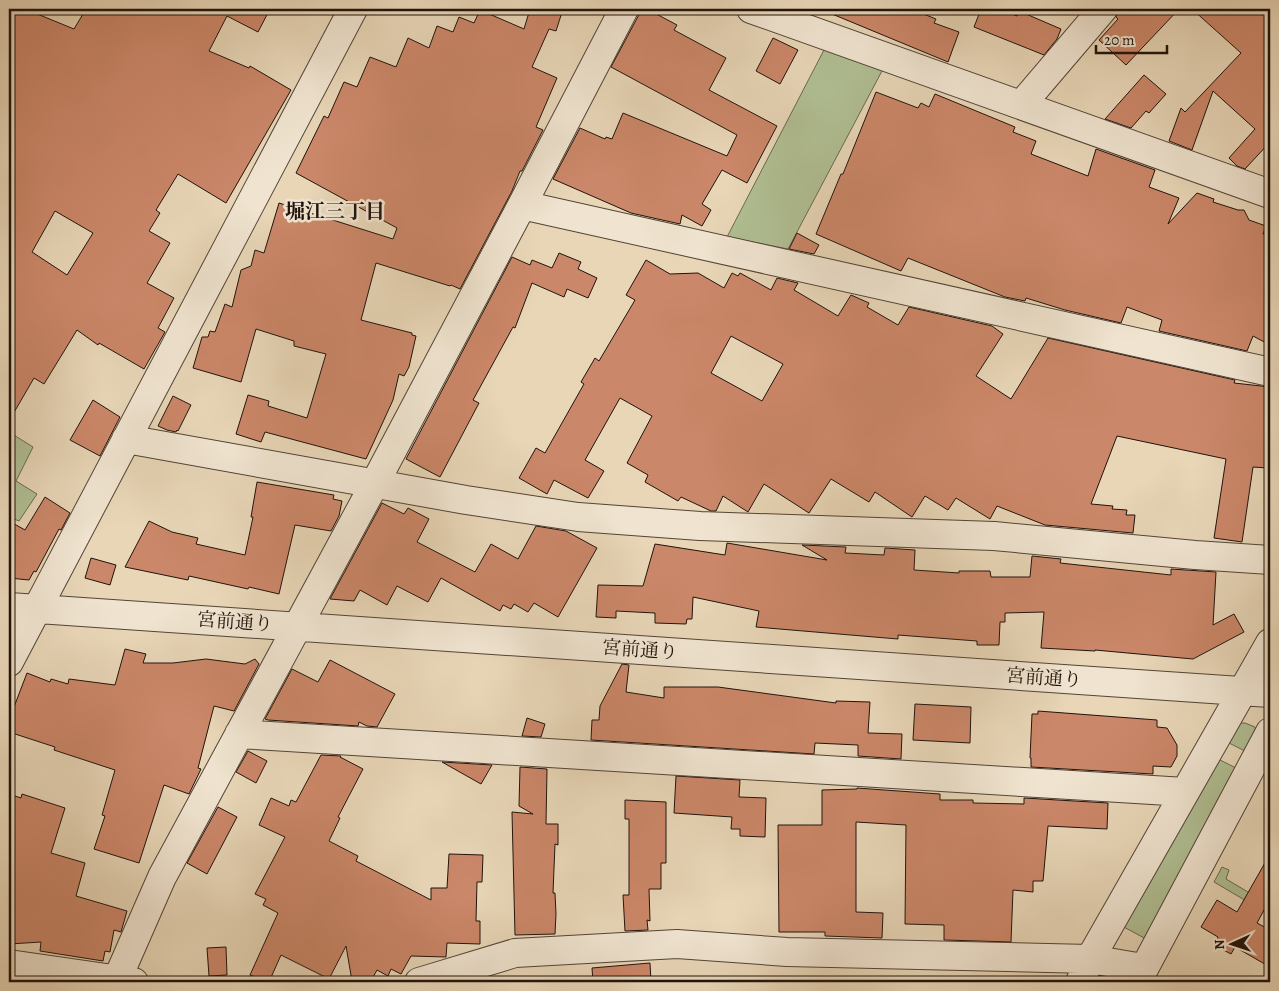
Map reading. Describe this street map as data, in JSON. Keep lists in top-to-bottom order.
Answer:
{
  "streets": {
    "street": ["宮前通り"]
  },
  "districts": ["堀江三丁目"],
  "scale_bar": "20 m",
  "north": "left"
}
